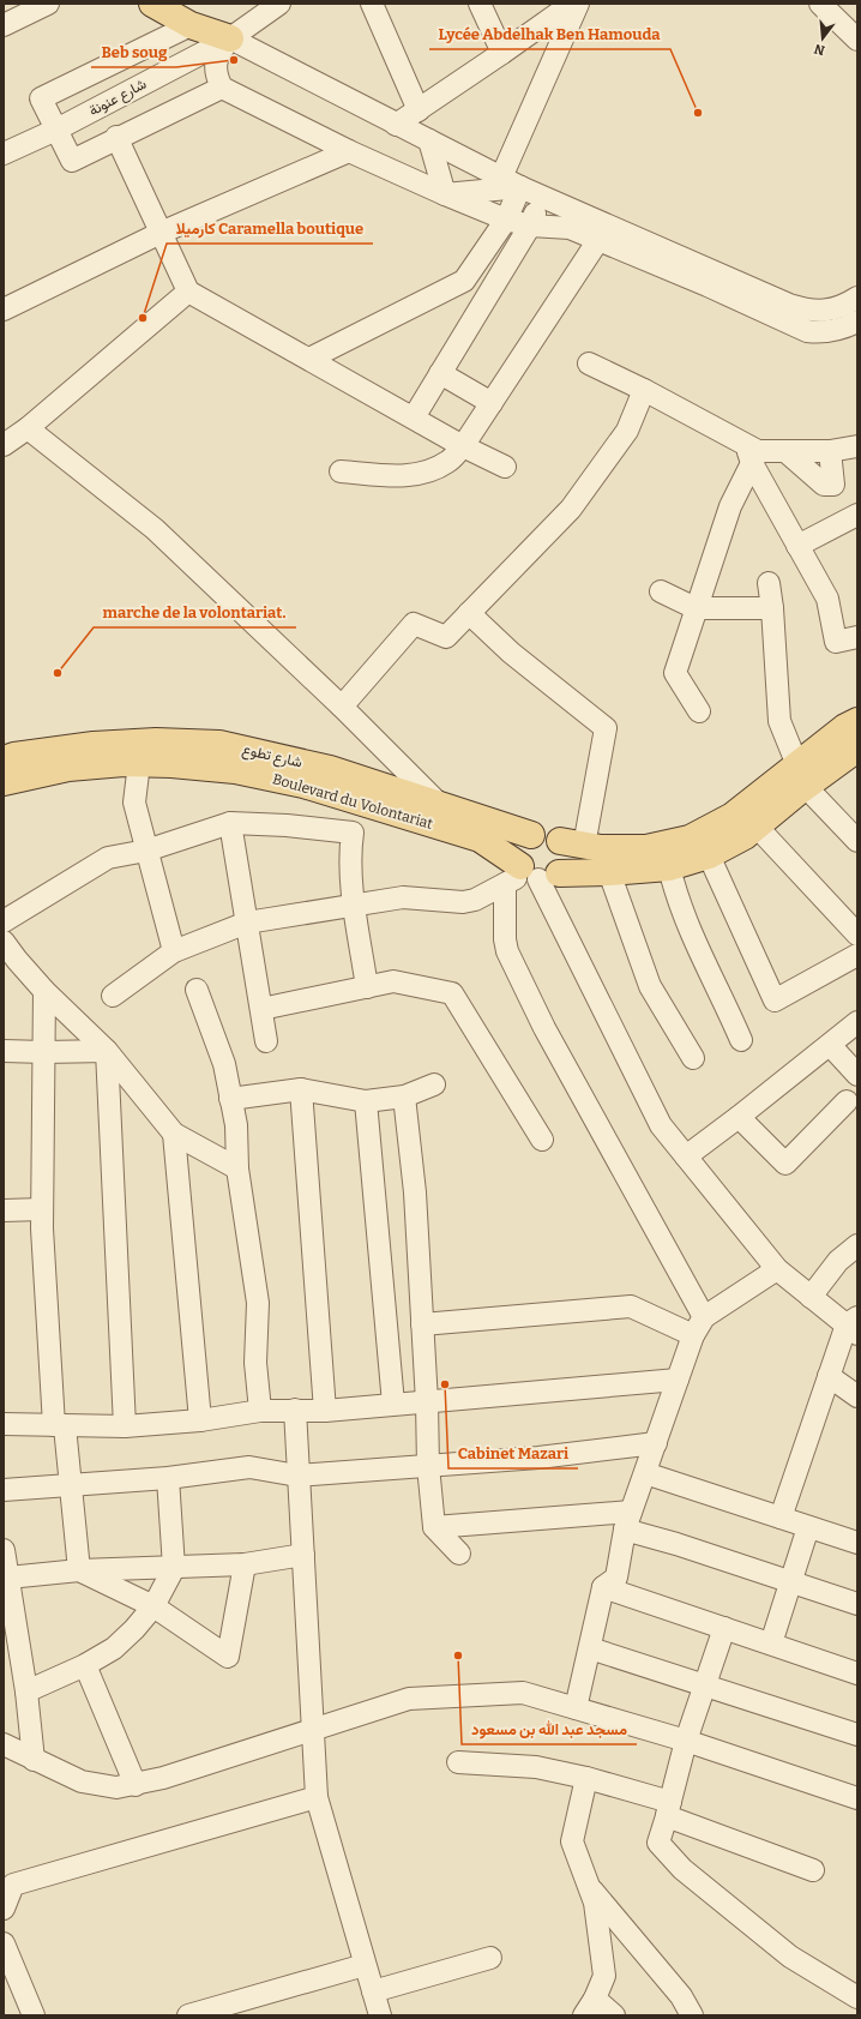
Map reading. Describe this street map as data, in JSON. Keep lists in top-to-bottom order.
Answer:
{
  "streets": {
    "main road": ["شارع تطوع", "Boulevard du Volontariat"],
    "street": ["شارع عنونة"]
  },
  "places": [
    "Beb soug",
    "Lycée Abdelhak Ben Hamouda",
    "كارميلا Caramella boutique",
    "marche de la volontariat.",
    "Cabinet Mazari",
    "مسجد عبد الله بن مسعود"
  ],
  "north": "bottom"
}
